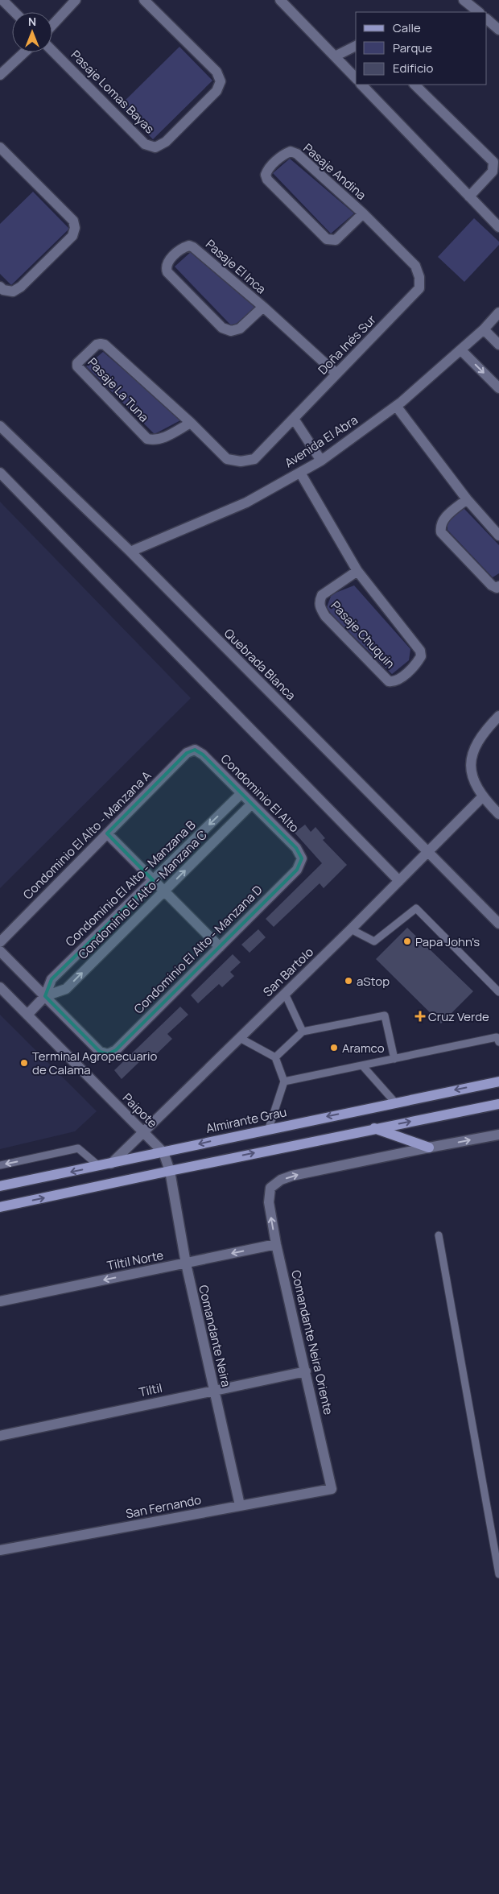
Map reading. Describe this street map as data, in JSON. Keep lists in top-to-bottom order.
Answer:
{
  "streets": {
    "main road": ["Almirante Grau"],
    "street": [
      "Pasaje Lomas Bayas",
      "Pasaje Andina",
      "Pasaje El Inca",
      "Doña Inés Sur",
      "Pasaje La Tuna",
      "Avenida El Abra",
      "Pasaje Chuquin",
      "Quebrada Blanca",
      "Condominio El Alto",
      "Condominio El Alto - Manzana A",
      "Condominio El Alto - Manzana B",
      "Condominio El Alto - Manzana C",
      "Condominio El Alto - Manzana D",
      "San Bartolo",
      "Paipote",
      "Tiltil Norte",
      "Comandante Neira",
      "Comandante Neira Oriente",
      "Tiltil",
      "San Fernando"
    ]
  },
  "crossings": [
    ["Pasaje Andina", "Doña Inés Sur"],
    ["Pasaje El Inca", "Doña Inés Sur"],
    ["Doña Inés Sur", "Pasaje La Tuna"],
    ["Avenida El Abra", "Pasaje Chuquin"],
    ["Avenida El Abra", "Quebrada Blanca"],
    ["Quebrada Blanca", "San Bartolo"],
    ["Condominio El Alto", "Condominio El Alto - Manzana A"],
    ["Condominio El Alto", "Condominio El Alto - Manzana B"],
    ["Condominio El Alto", "Condominio El Alto - Manzana C"],
    ["Condominio El Alto", "Condominio El Alto - Manzana D"],
    ["Condominio El Alto - Manzana B", "Condominio El Alto - Manzana C"],
    ["Condominio El Alto - Manzana B", "Condominio El Alto - Manzana D"],
    ["Condominio El Alto - Manzana C", "Condominio El Alto - Manzana D"],
    ["San Bartolo", "Paipote"],
    ["San Bartolo", "Almirante Grau"],
    ["Paipote", "Almirante Grau"],
    ["Paipote", "Comandante Neira"],
    ["Tiltil Norte", "Comandante Neira"],
    ["Tiltil Norte", "Comandante Neira Oriente"],
    ["Comandante Neira", "Tiltil"],
    ["Comandante Neira", "San Fernando"],
    ["Comandante Neira Oriente", "Tiltil"],
    ["Comandante Neira Oriente", "San Fernando"]
  ],
  "one_way": [
    "Condominio El Alto - Manzana B",
    "Condominio El Alto - Manzana C",
    "Tiltil Norte",
    "Comandante Neira Oriente"
  ],
  "places": {
    "other": [
      "Papa John's",
      "aStop",
      "Aramco",
      "Terminal Agropecuario de Calama"
    ],
    "health": ["Cruz Verde"]
  },
  "legend": ["Calle", "Parque", "Edificio"],
  "north": "top"
}
